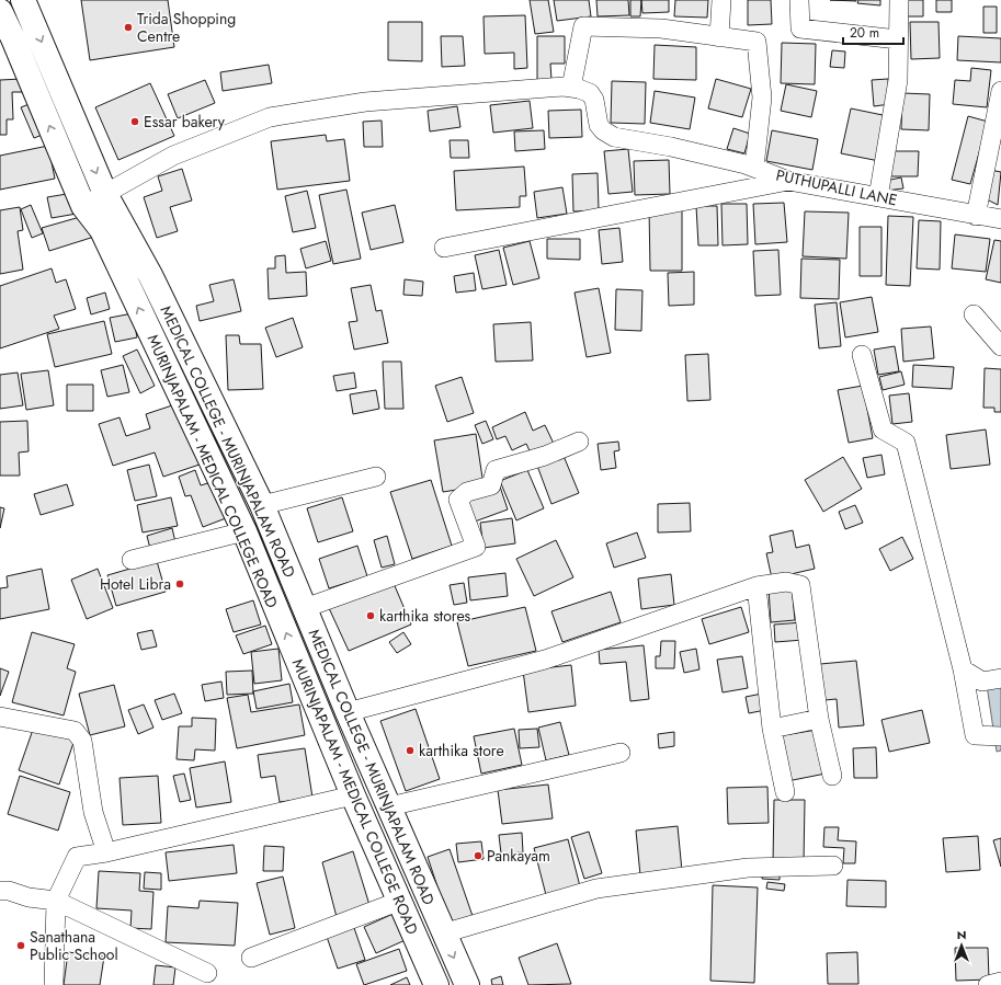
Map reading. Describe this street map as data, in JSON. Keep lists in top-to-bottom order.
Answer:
{
  "streets": {
    "main road": ["MEDICAL COLLEGE - MURINJAPALAM ROAD", "MURINJAPALAM - MEDICAL COLLEGE ROAD"],
    "street": ["PUTHUPALLI LANE"]
  },
  "one_way": ["MURINJAPALAM - MEDICAL COLLEGE ROAD"],
  "places": [
    "Trida Shopping Centre",
    "Essar bakery",
    "Hotel Libra",
    "karthika stores",
    "karthika store",
    "Pankayam",
    "Sanathana Public School"
  ],
  "scale_bar": "20 m",
  "north": "top"
}
